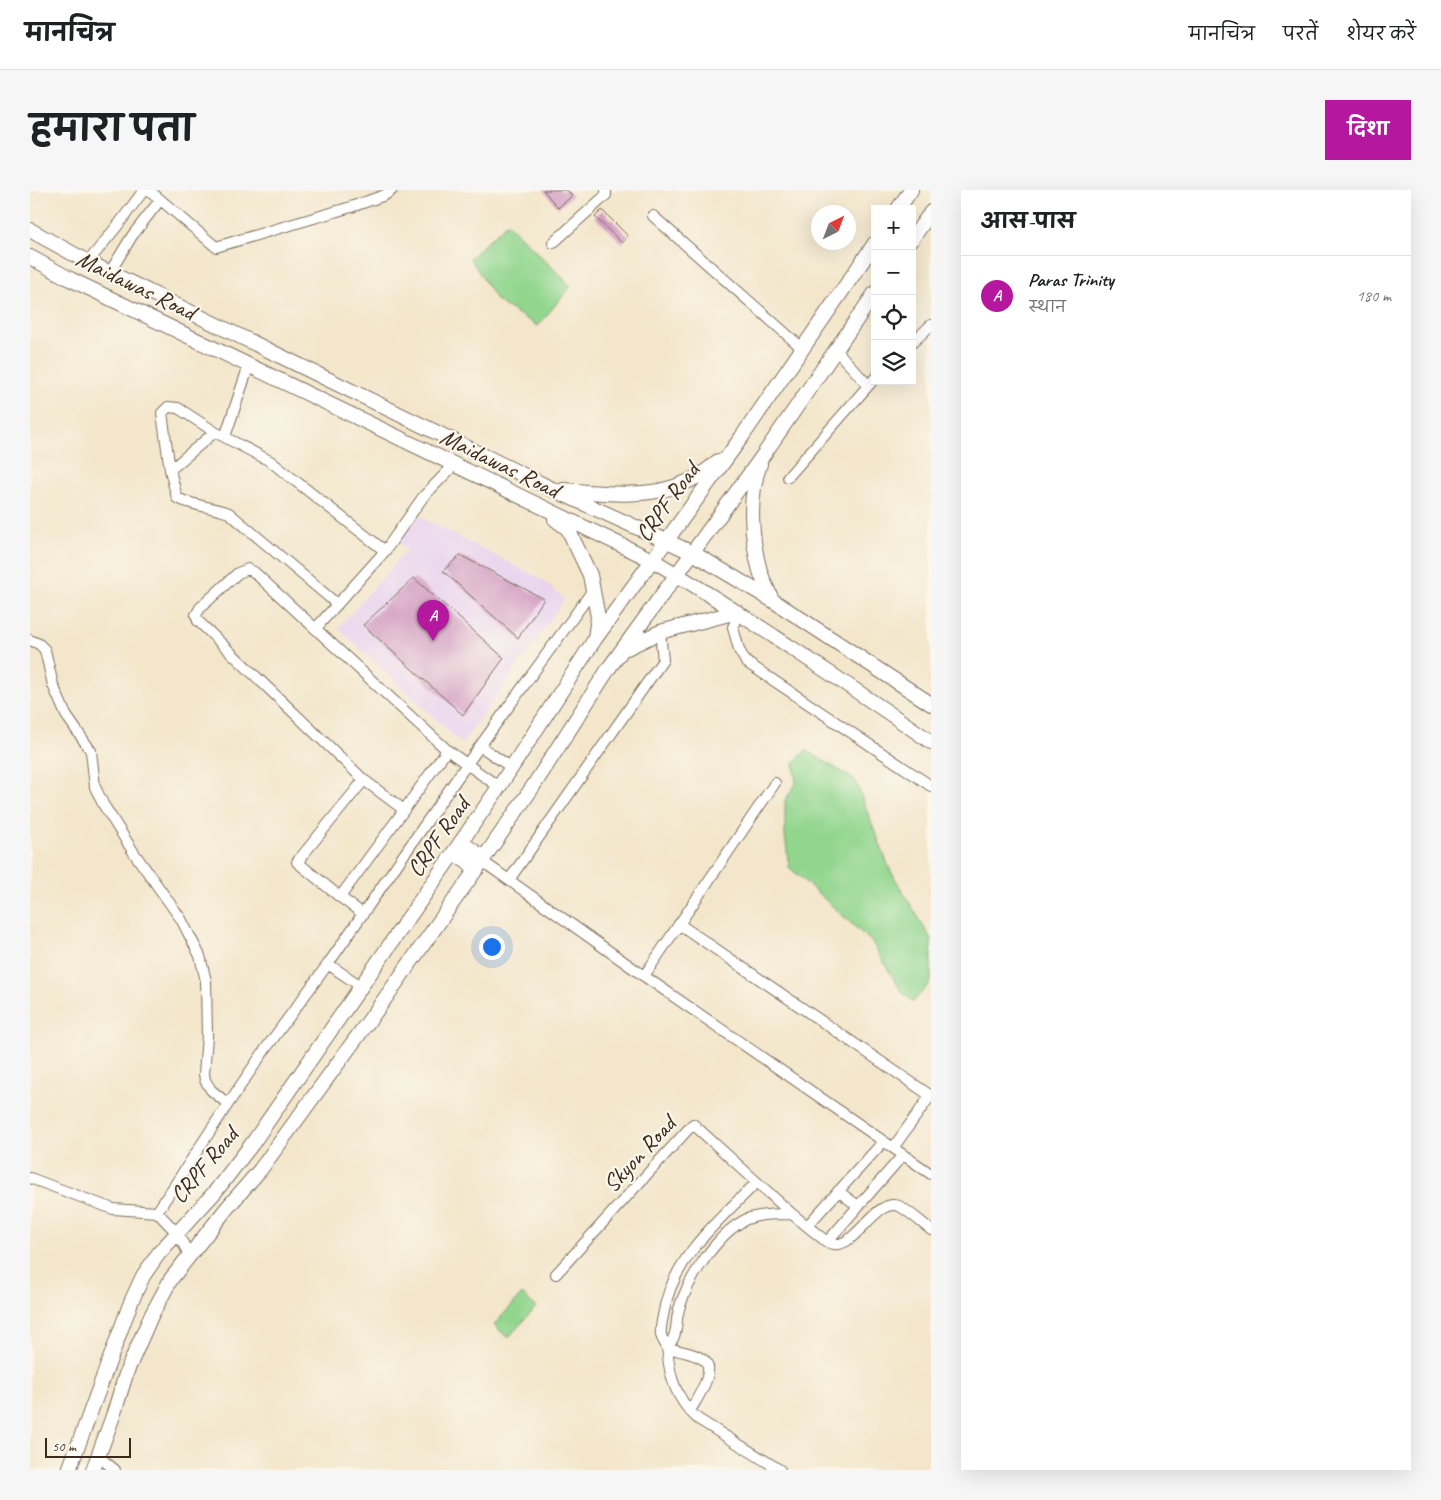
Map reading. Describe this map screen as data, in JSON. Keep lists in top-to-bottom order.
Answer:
{
  "streets": {
    "street": ["Maidawas Road", "CRPF Road", "Skyon Road"]
  },
  "crossings": [
    ["Maidawas Road", "CRPF Road"]
  ],
  "scale_bar": "50 m",
  "north": "top right",
  "page": {
    "header": "मानचित्र",
    "nav": ["मानचित्र", "परतें", "शेयर करें"],
    "title": "हमारा पता",
    "buttons": "दिशा",
    "heading": "आस-पास",
    "map_buttons": ["+", "−"],
    "list": [
      {
        "mark": "A",
        "name": "Paras Trinity",
        "note": "स्थान",
        "value": "180 m"
      }
    ],
    "pins": "A",
    "scale": "50 m"
  }
}
